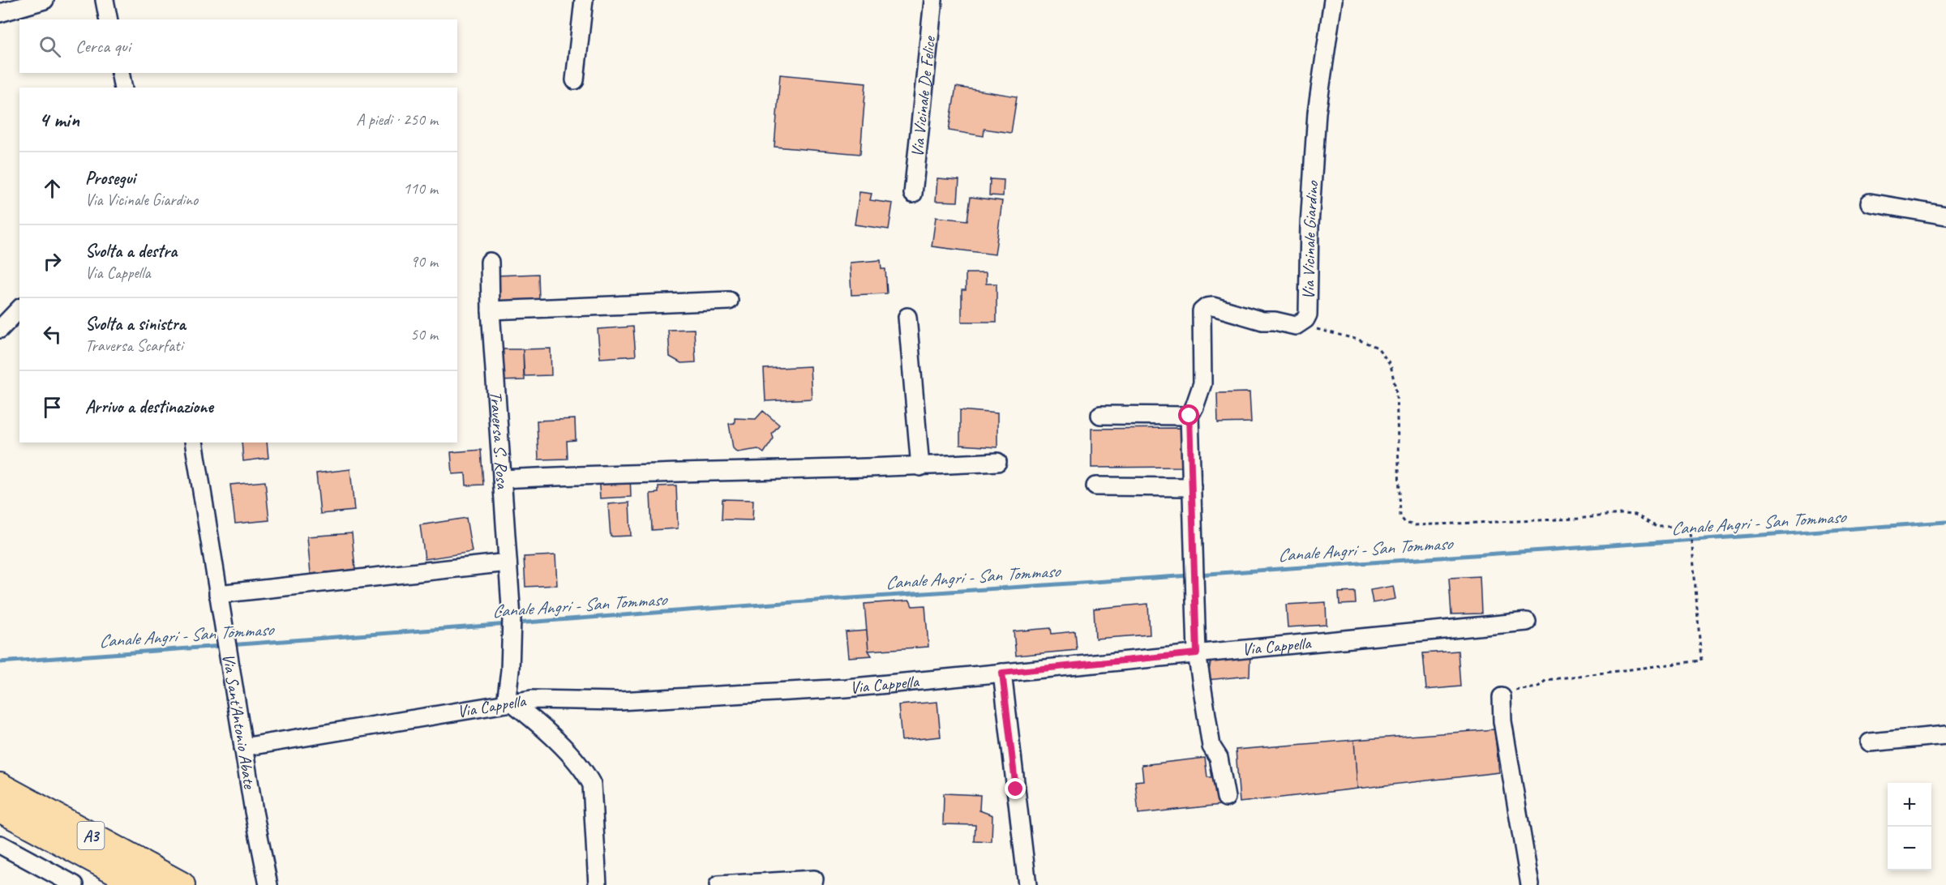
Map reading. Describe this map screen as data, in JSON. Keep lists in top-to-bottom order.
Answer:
{
  "streets": {
    "highway": ["A3"],
    "street": [
      "Via Vicinale De Felice",
      "Via Vicinale Giardino",
      "Traversa S. Rosa",
      "Via Cappella",
      "Via Sant'Antonio Abate"
    ]
  },
  "crossings": [
    ["Via Vicinale Giardino", "Via Cappella"],
    ["Traversa S. Rosa", "Via Cappella"],
    ["Via Cappella", "Via Sant'Antonio Abate"]
  ],
  "water": ["Canale Angri - San Tommaso"],
  "page": {
    "search": "Cerca qui",
    "heading": ["4 min", "A piedi · 250 m"],
    "list": [
      ["Prosegui", "Via Vicinale Giardino", "110 m"],
      ["Svolta a destra", "Via Cappella", "90 m"],
      ["Svolta a sinistra", "Traversa Scarfati", "50 m"],
      "Arrivo a destinazione"
    ],
    "map_buttons": ["+", "−"]
  }
}
